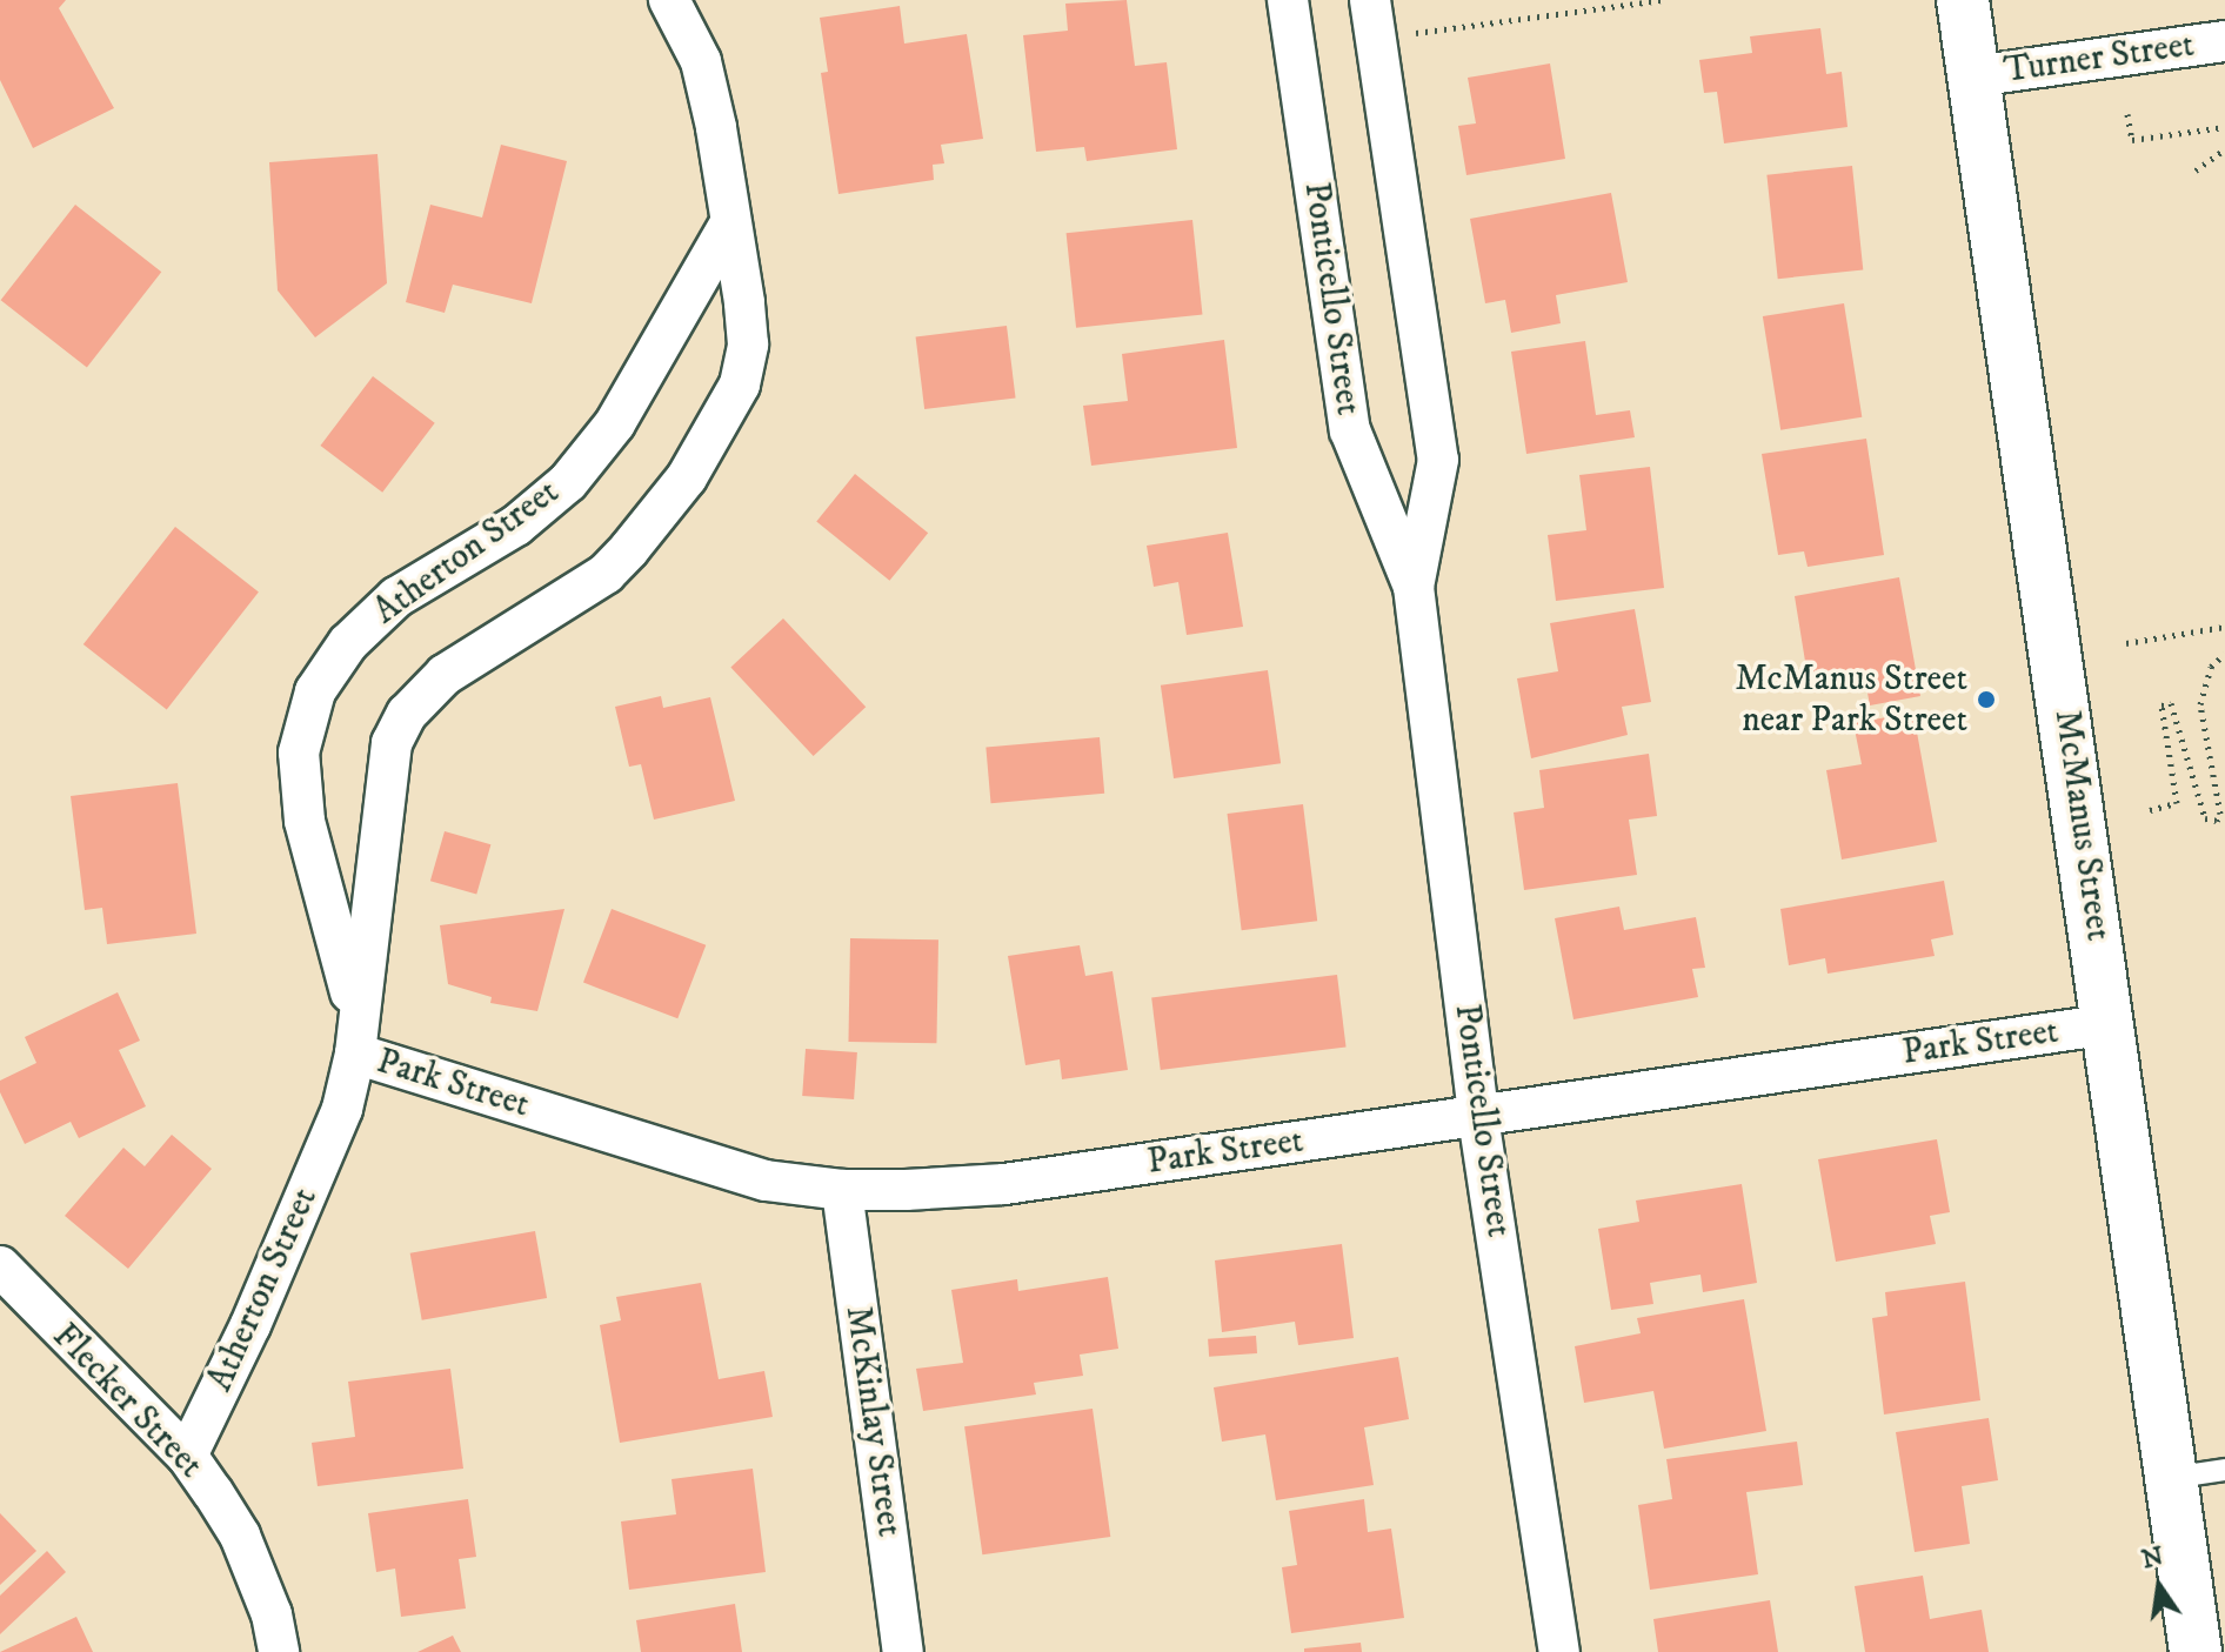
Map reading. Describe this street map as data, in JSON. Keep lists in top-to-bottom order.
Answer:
{
  "streets": {
    "street": [
      "Turner Street",
      "Ponticello Street",
      "Atherton Street",
      "McManus Street",
      "Park Street",
      "Flecker Street",
      "McKinlay Street"
    ]
  },
  "crossings": [
    ["Turner Street", "McManus Street"],
    ["Ponticello Street", "Park Street"],
    ["Atherton Street", "Park Street"],
    ["Atherton Street", "Flecker Street"],
    ["McManus Street", "Park Street"],
    ["Park Street", "McKinlay Street"]
  ],
  "places": ["McManus Street near Park Street"],
  "north": "top"
}
